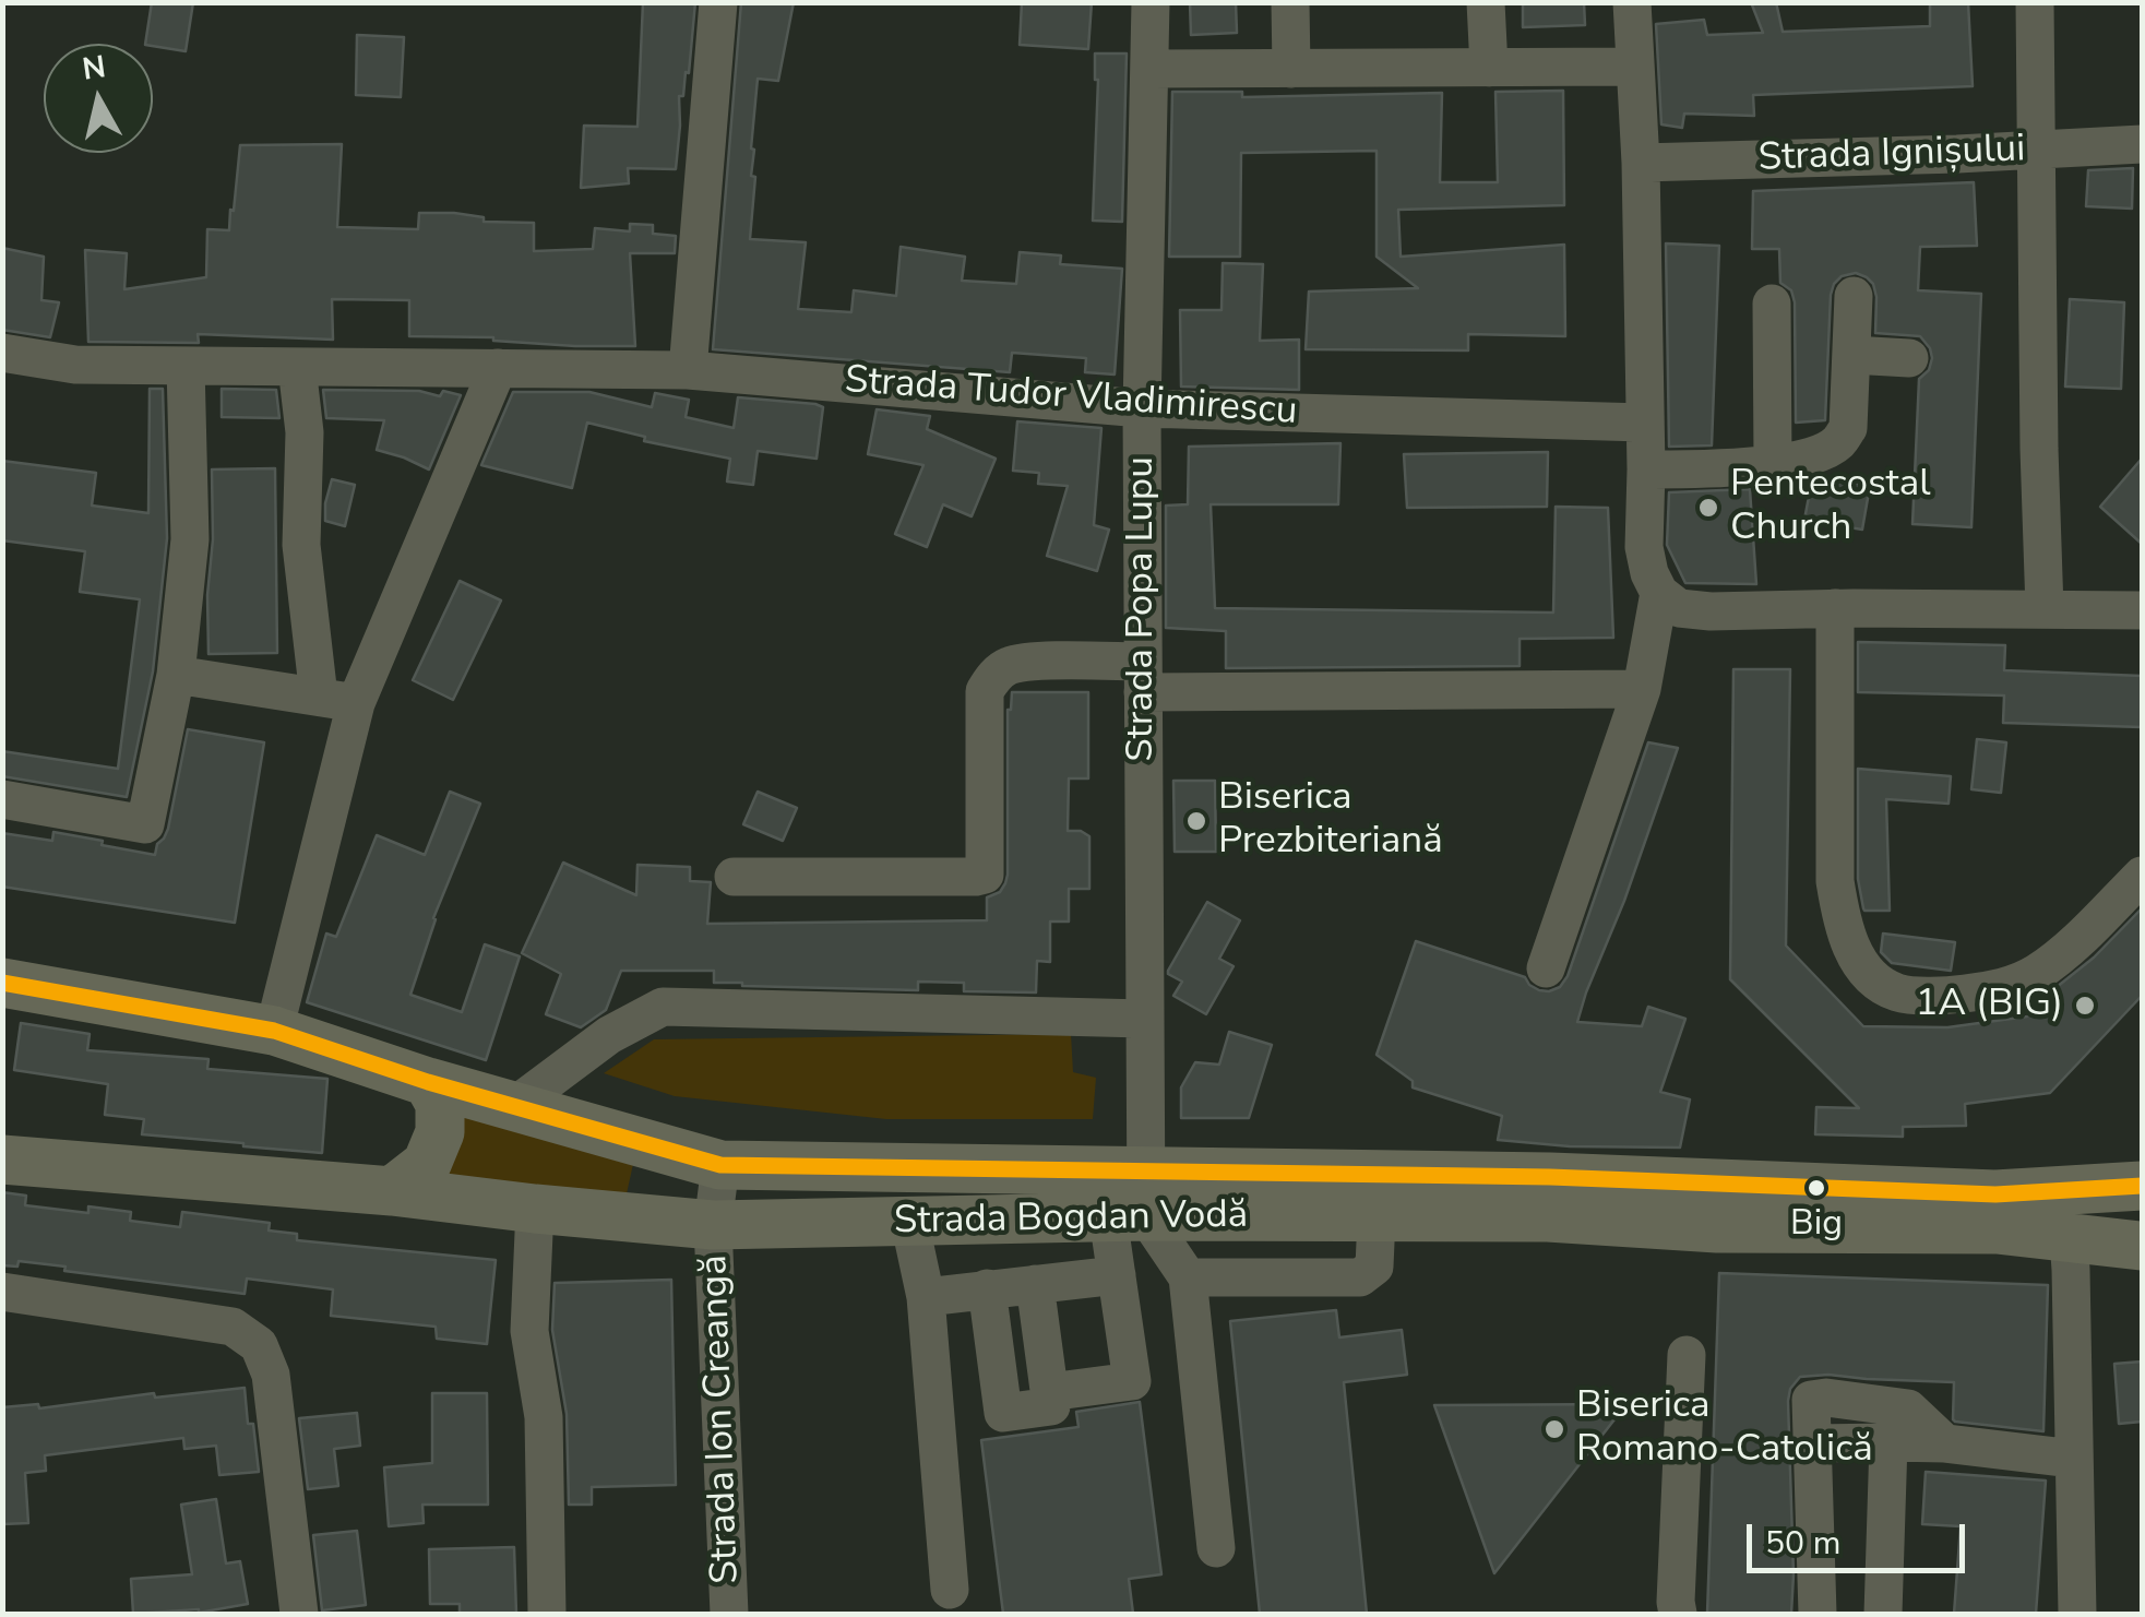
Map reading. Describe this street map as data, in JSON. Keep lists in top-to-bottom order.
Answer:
{
  "streets": {
    "main road": ["Strada Bogdan Vodă"],
    "street": [
      "Strada Ignișului",
      "Strada Tudor Vladimirescu",
      "Strada Popa Lupu",
      "Strada Ion Creangă"
    ]
  },
  "crossings": [
    ["Strada Tudor Vladimirescu", "Strada Popa Lupu"],
    ["Strada Popa Lupu", "Strada Bogdan Vodă"],
    ["Strada Bogdan Vodă", "Strada Ion Creangă"]
  ],
  "places": [
    "Pentecostal Church",
    "Biserica Prezbiteriană",
    "1A (BIG)",
    "Big",
    "Biserica Romano-Catolică"
  ],
  "scale_bar": "50 m",
  "north": "top"
}
